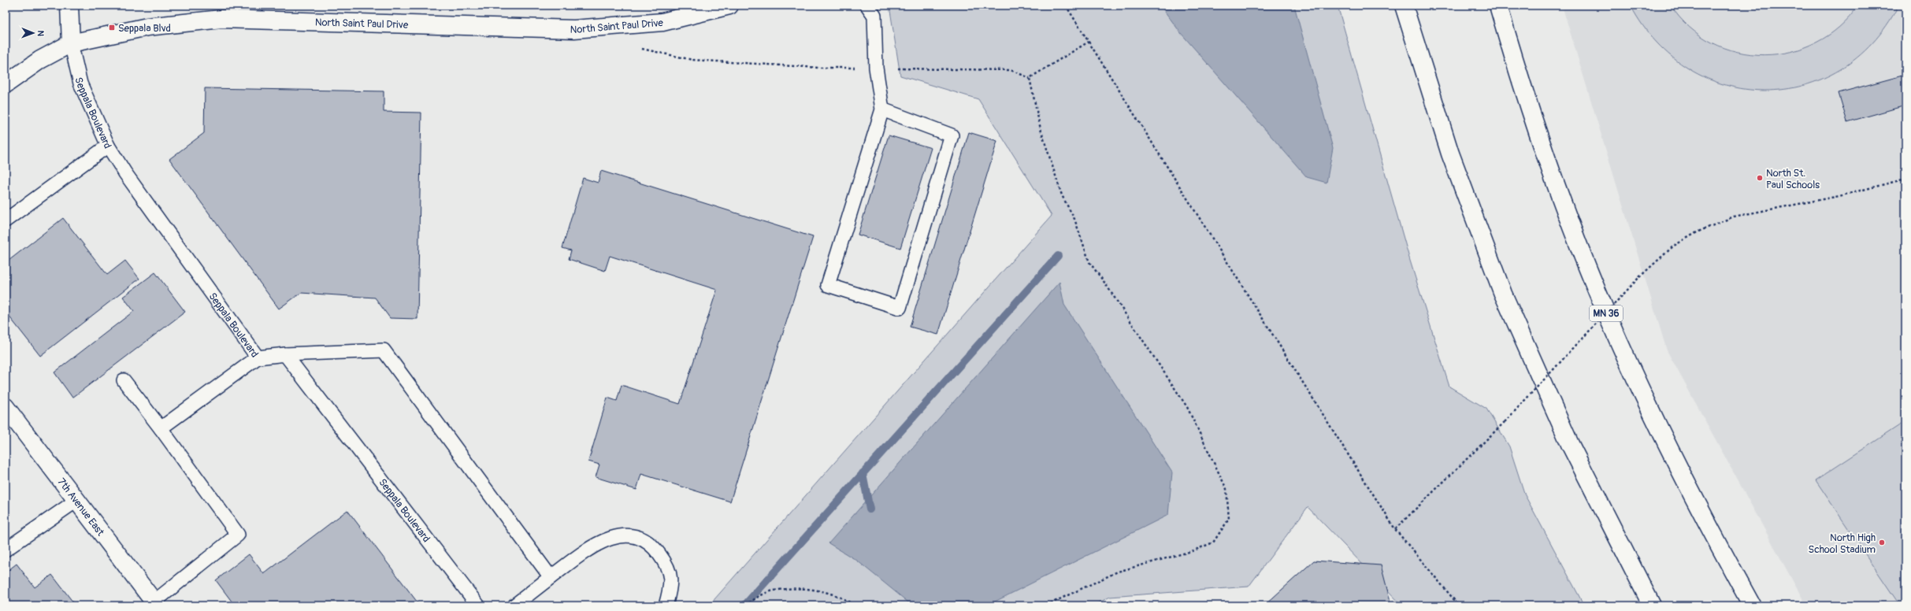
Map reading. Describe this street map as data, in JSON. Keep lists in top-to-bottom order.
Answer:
{
  "streets": {
    "main road": ["North Saint Paul Drive", "MN 36", "7th Avenue East"],
    "lane": ["Seppala Boulevard"]
  },
  "crossings": [
    ["North Saint Paul Drive", "Seppala Boulevard"]
  ],
  "places": {
    "transit": ["Seppala Blvd"],
    "other": ["North St. Paul Schools", "North High School Stadium"]
  },
  "north": "right"
}
